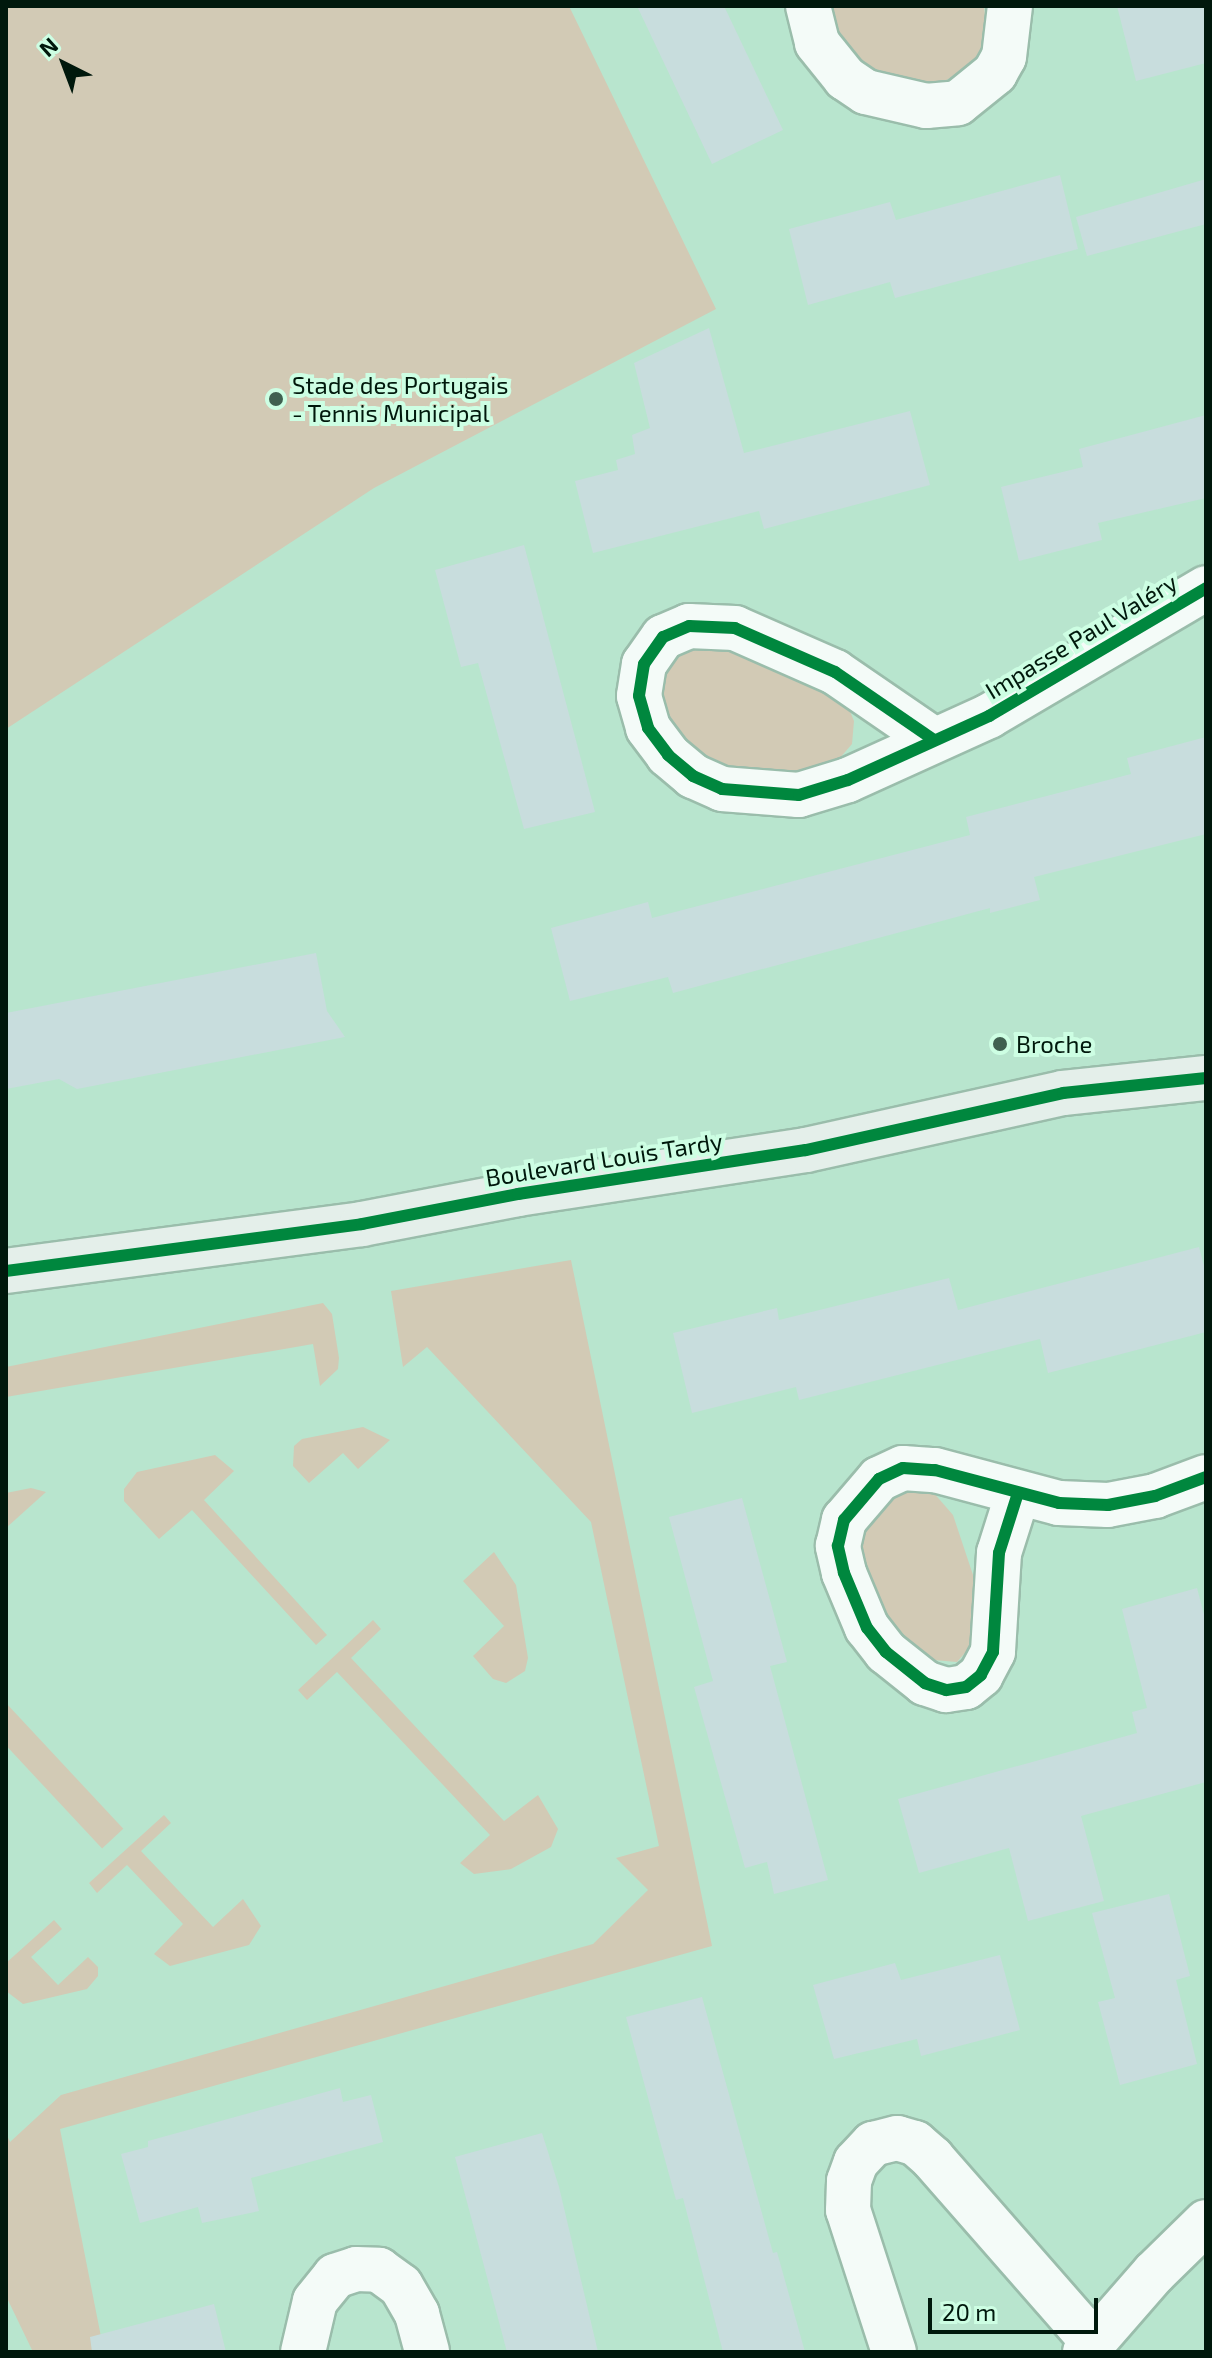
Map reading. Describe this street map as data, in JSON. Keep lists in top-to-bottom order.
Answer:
{
  "streets": {
    "street": ["Impasse Paul Valéry", "Boulevard Louis Tardy"]
  },
  "places": ["Stade des Portugais - Tennis Municipal", "Broche"],
  "scale_bar": "20 m",
  "north": "top left"
}
